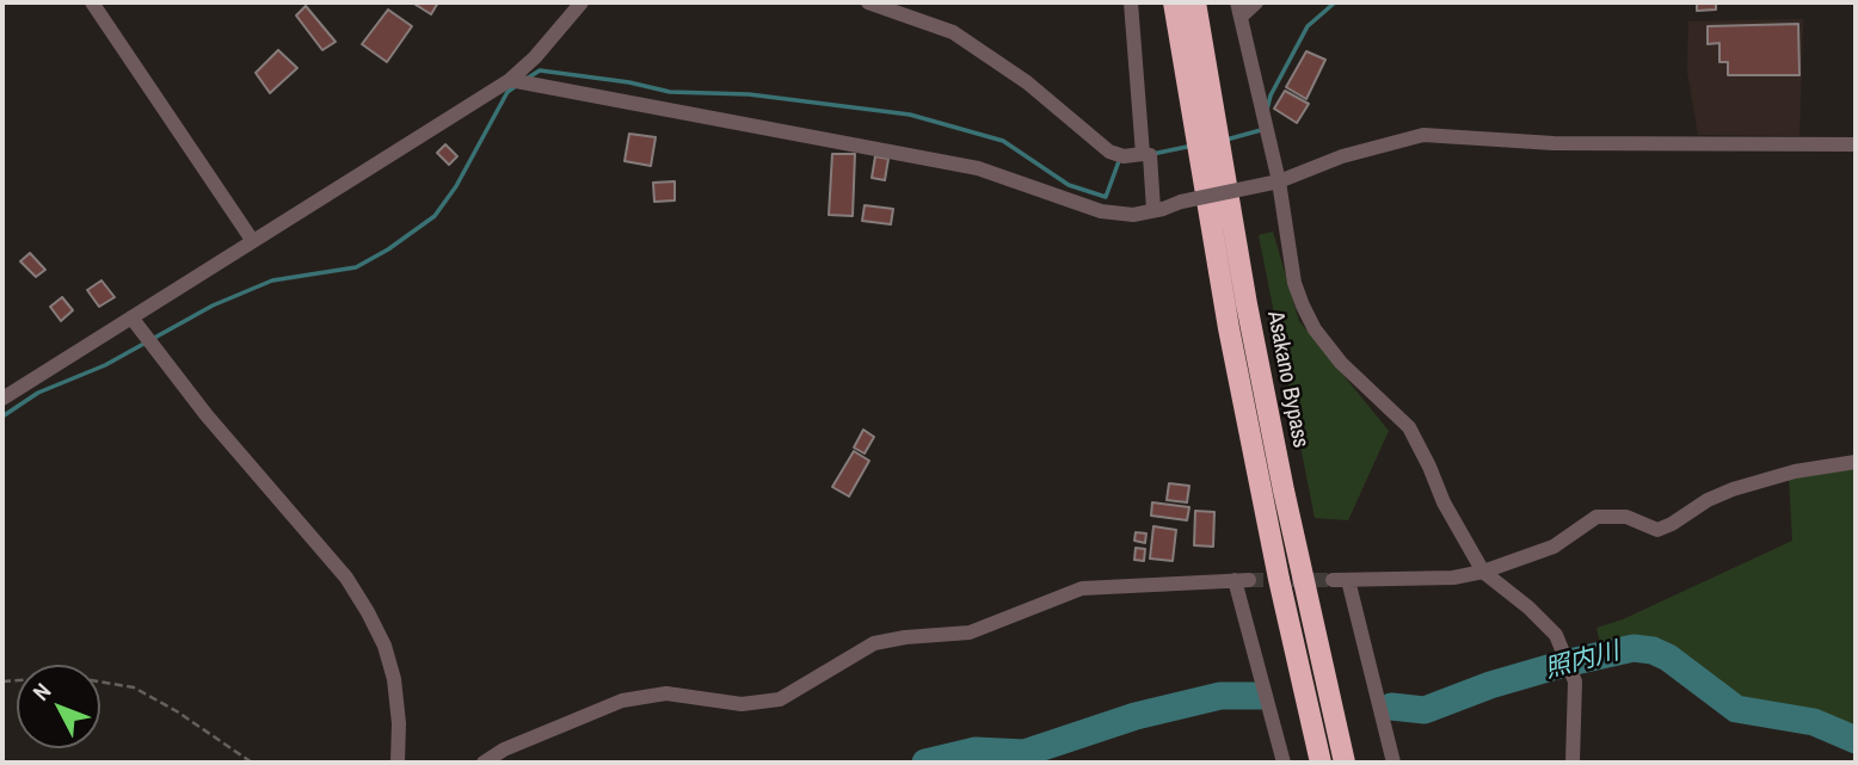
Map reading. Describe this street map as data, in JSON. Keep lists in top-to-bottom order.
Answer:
{
  "streets": {
    "highway": ["Asakano Bypass"]
  },
  "water": ["照内川"],
  "north": "top left"
}
